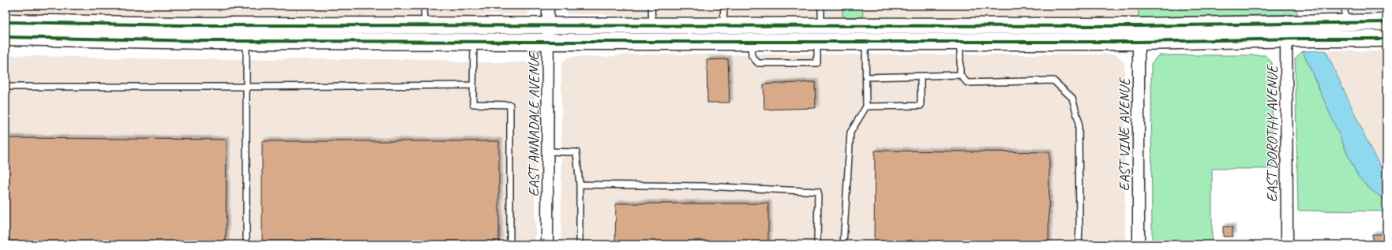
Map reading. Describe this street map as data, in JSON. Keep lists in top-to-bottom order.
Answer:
{
  "streets": {
    "street": ["EAST ANNADALE AVENUE", "EAST DOROTHY AVENUE", "EAST VINE AVENUE"]
  }
}
